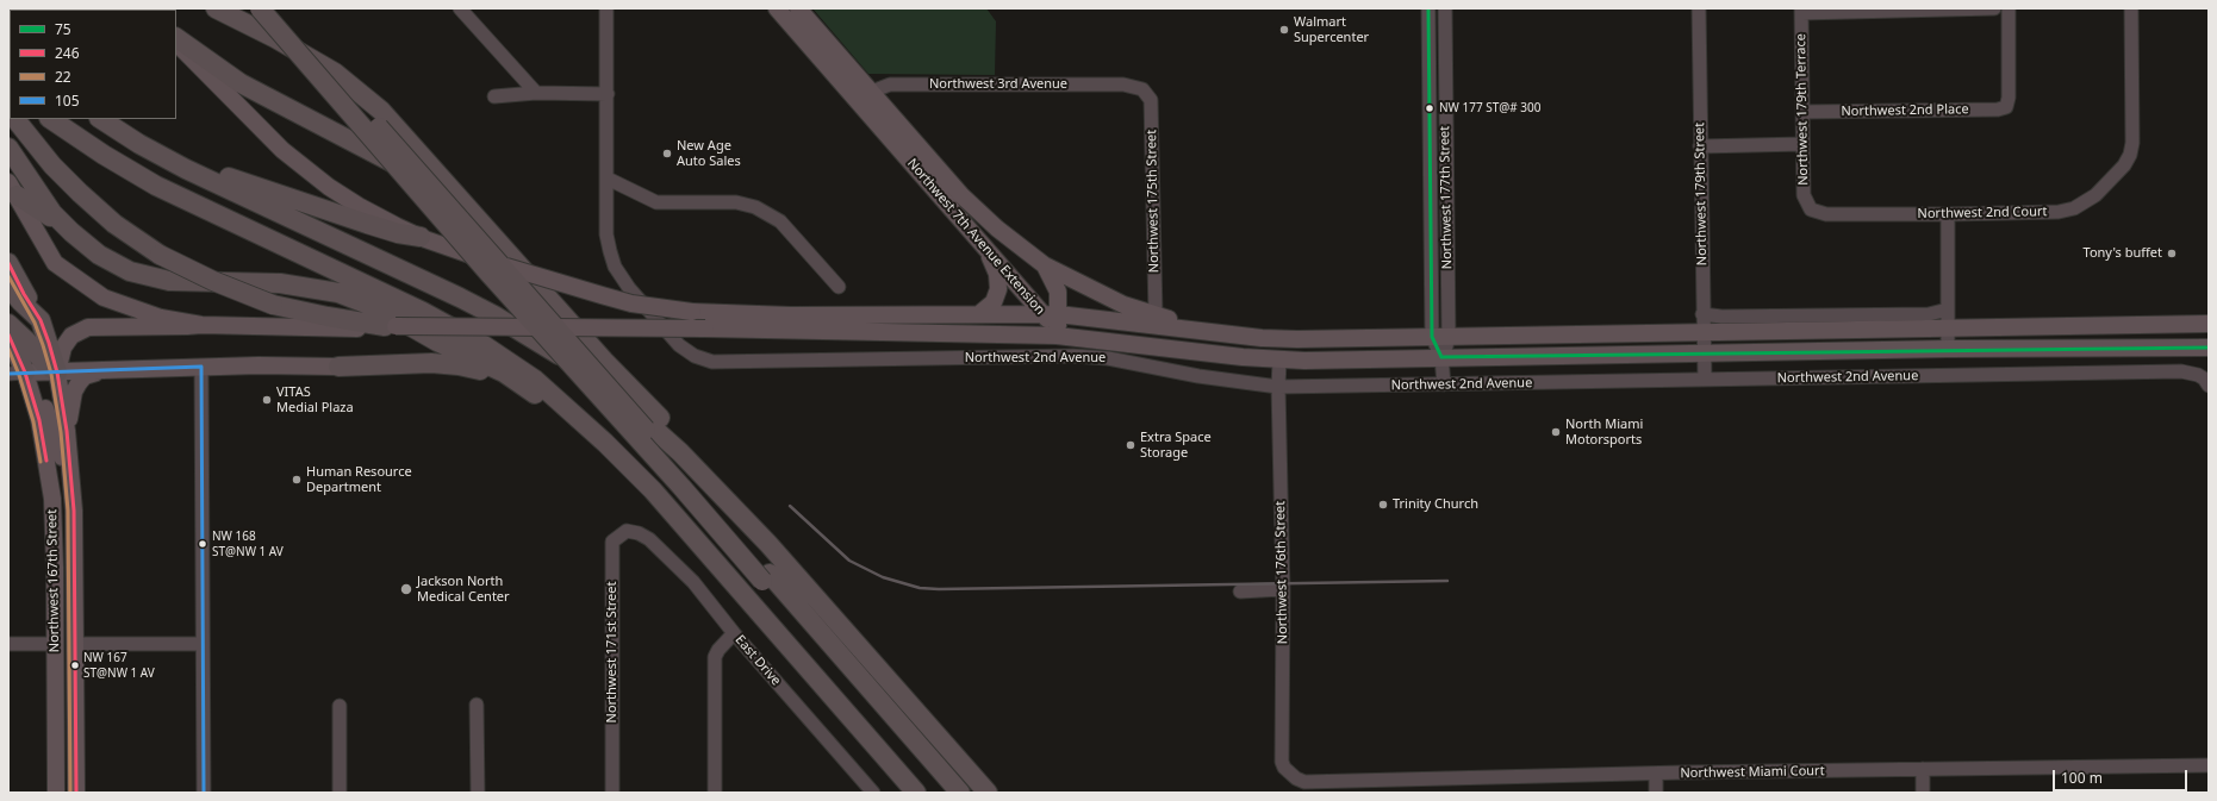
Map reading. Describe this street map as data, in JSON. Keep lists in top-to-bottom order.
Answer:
{
  "streets": {
    "main road": ["Northwest 7th Avenue Extension", "Northwest 2nd Avenue", "Northwest 167th Street"],
    "street": [
      "Northwest 3rd Avenue",
      "Northwest 179th Terrace",
      "Northwest 2nd Place",
      "Northwest 179th Street",
      "Northwest 177th Street",
      "Northwest 175th Street",
      "Northwest 2nd Court",
      "Northwest 176th Street",
      "Northwest 171st Street",
      "East Drive",
      "Northwest Miami Court"
    ]
  },
  "crossings": [
    ["Northwest 3rd Avenue", "Northwest 175th Street"],
    ["Northwest 3rd Avenue", "Northwest 7th Avenue Extension"],
    ["Northwest 179th Terrace", "Northwest 2nd Place"],
    ["Northwest 179th Terrace", "Northwest 2nd Court"],
    ["Northwest 179th Street", "Northwest 2nd Avenue"],
    ["Northwest 177th Street", "Northwest 2nd Avenue"],
    ["Northwest 7th Avenue Extension", "Northwest 2nd Avenue"],
    ["Northwest 2nd Avenue", "Northwest 176th Street"],
    ["Northwest 176th Street", "Northwest Miami Court"],
    ["Northwest 171st Street", "East Drive"]
  ],
  "places": [
    "Walmart Supercenter",
    "NW 177 ST@# 300",
    "New Age Auto Sales",
    "Tony's buffet",
    "VITAS Medial Plaza",
    "North Miami Motorsports",
    "Extra Space Storage",
    "Human Resource Department",
    "Trinity Church",
    "NW 168 ST@NW 1 AV",
    "Jackson North Medical Center",
    "NW 167 ST@NW 1 AV"
  ],
  "lines": [
    "transit line 75",
    "transit line 246",
    "transit line 22",
    "transit line 105"
  ],
  "legend": [
    "75",
    "246",
    "22",
    "105"
  ],
  "scale_bar": "100 m"
}
